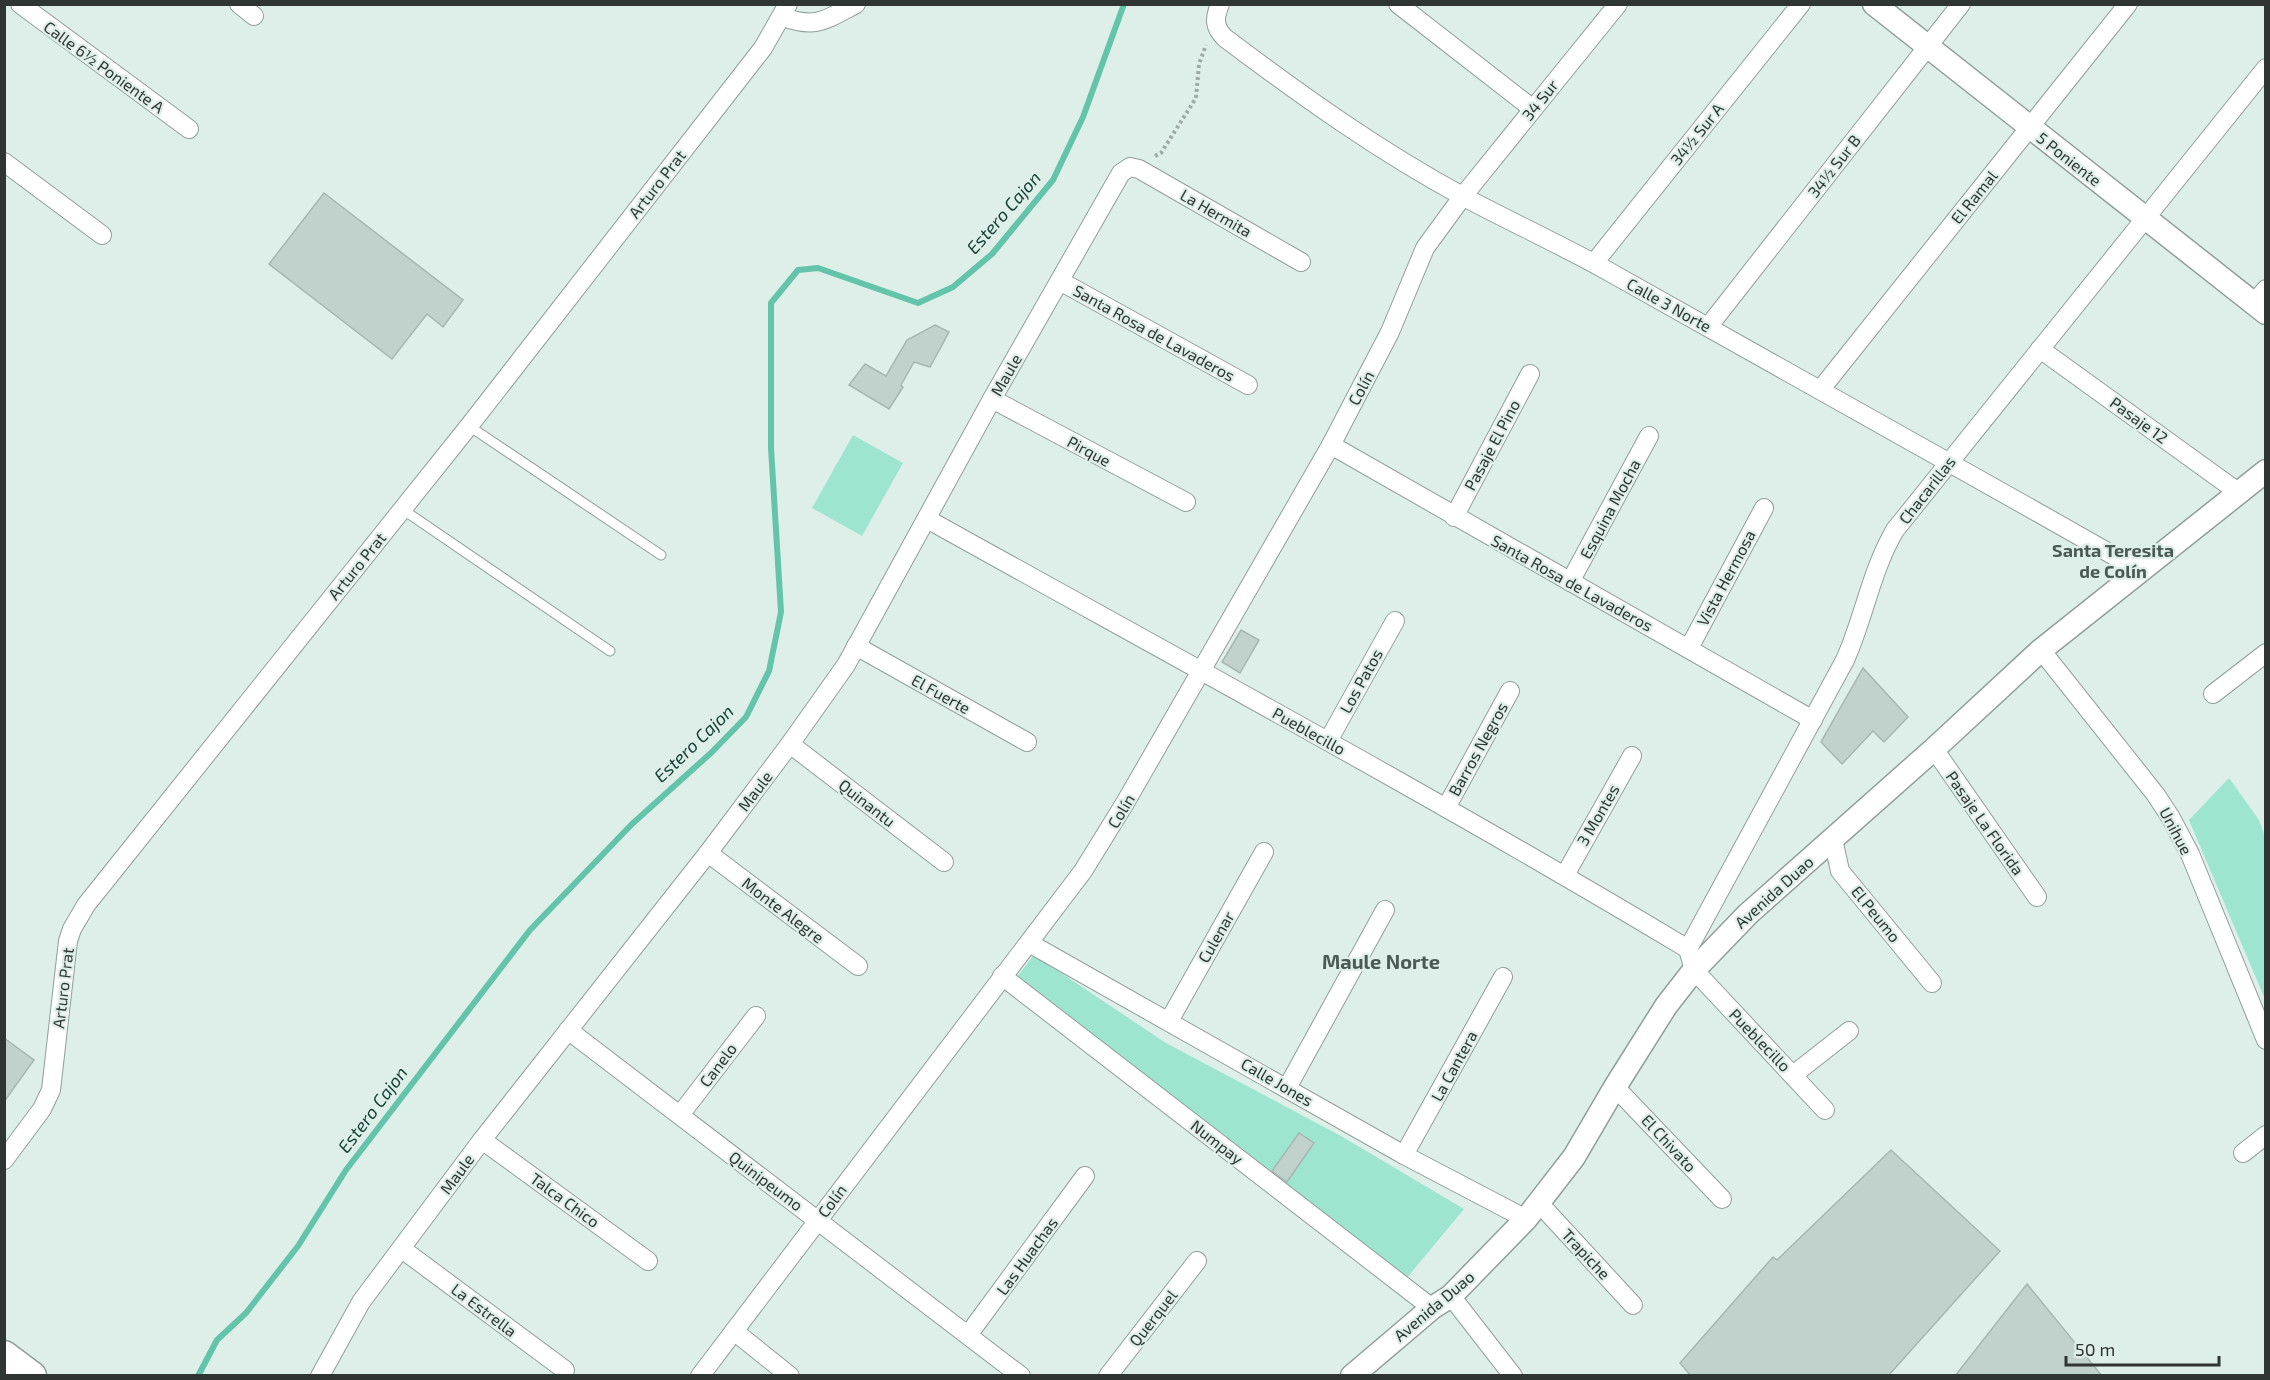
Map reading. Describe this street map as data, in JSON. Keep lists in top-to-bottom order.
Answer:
{
  "streets": {
    "street": [
      "Calle 6½ Poniente A",
      "34 Sur",
      "34½ Sur A",
      "5 Poniente",
      "34½ Sur B",
      "Arturo Prat",
      "El Ramal",
      "La Hermita",
      "Calle 3 Norte",
      "Santa Rosa de Lavaderos",
      "Maule",
      "Colín",
      "Pasaje 12",
      "Pasaje El Pino",
      "Pirque",
      "Chacarillas",
      "Esquina Mocha",
      "Vista Hermosa",
      "Los Patos",
      "El Fuerte",
      "Pueblecillo",
      "Barros Negros",
      "Quinantu",
      "3 Montes",
      "Pasaje La Florida",
      "Unihue",
      "Avenida Duao",
      "Monte Alegre",
      "El Peumo",
      "Culenar",
      "Canelo",
      "La Cantera",
      "Calle Jones",
      "Numpay",
      "El Chivato",
      "Quinipeumo",
      "Talca Chico",
      "Trapiche",
      "Las Huachas",
      "La Estrella",
      "Querquel"
    ]
  },
  "crossings": [
    ["34 Sur", "Calle 3 Norte"],
    ["34 Sur", "Colín"],
    ["34½ Sur A", "Calle 3 Norte"],
    ["5 Poniente", "34½ Sur B"],
    ["5 Poniente", "El Ramal"],
    ["5 Poniente", "Chacarillas"],
    ["34½ Sur B", "Calle 3 Norte"],
    ["El Ramal", "Calle 3 Norte"],
    ["La Hermita", "Maule"],
    ["Calle 3 Norte", "Colín"],
    ["Calle 3 Norte", "Chacarillas"],
    ["Calle 3 Norte", "Avenida Duao"],
    ["Santa Rosa de Lavaderos", "Maule"],
    ["Santa Rosa de Lavaderos", "Colín"],
    ["Santa Rosa de Lavaderos", "Pasaje El Pino"],
    ["Santa Rosa de Lavaderos", "Chacarillas"],
    ["Santa Rosa de Lavaderos", "Esquina Mocha"],
    ["Santa Rosa de Lavaderos", "Vista Hermosa"],
    ["Maule", "Pirque"],
    ["Maule", "El Fuerte"],
    ["Maule", "Pueblecillo"],
    ["Maule", "Quinantu"],
    ["Maule", "Monte Alegre"],
    ["Maule", "Quinipeumo"],
    ["Maule", "Talca Chico"],
    ["Maule", "La Estrella"],
    ["Colín", "Pueblecillo"],
    ["Colín", "Calle Jones"],
    ["Colín", "Numpay"],
    ["Colín", "Quinipeumo"],
    ["Pasaje 12", "Chacarillas"],
    ["Pasaje 12", "Avenida Duao"],
    ["Chacarillas", "Pueblecillo"],
    ["Los Patos", "Pueblecillo"],
    ["Pueblecillo", "Barros Negros"],
    ["Pueblecillo", "3 Montes"],
    ["Pueblecillo", "Avenida Duao"],
    ["Pasaje La Florida", "Avenida Duao"],
    ["Unihue", "Avenida Duao"],
    ["Avenida Duao", "El Peumo"],
    ["Avenida Duao", "Calle Jones"],
    ["Avenida Duao", "Numpay"],
    ["Avenida Duao", "El Chivato"],
    ["Avenida Duao", "Trapiche"],
    ["Culenar", "Calle Jones"],
    ["Canelo", "Quinipeumo"],
    ["La Cantera", "Calle Jones"],
    ["Calle Jones", "Trapiche"],
    ["Quinipeumo", "Las Huachas"]
  ],
  "districts": ["Santa Teresita de Colín", "Maule Norte"],
  "water": ["Estero Cajon"],
  "scale_bar": "50 m"
}
